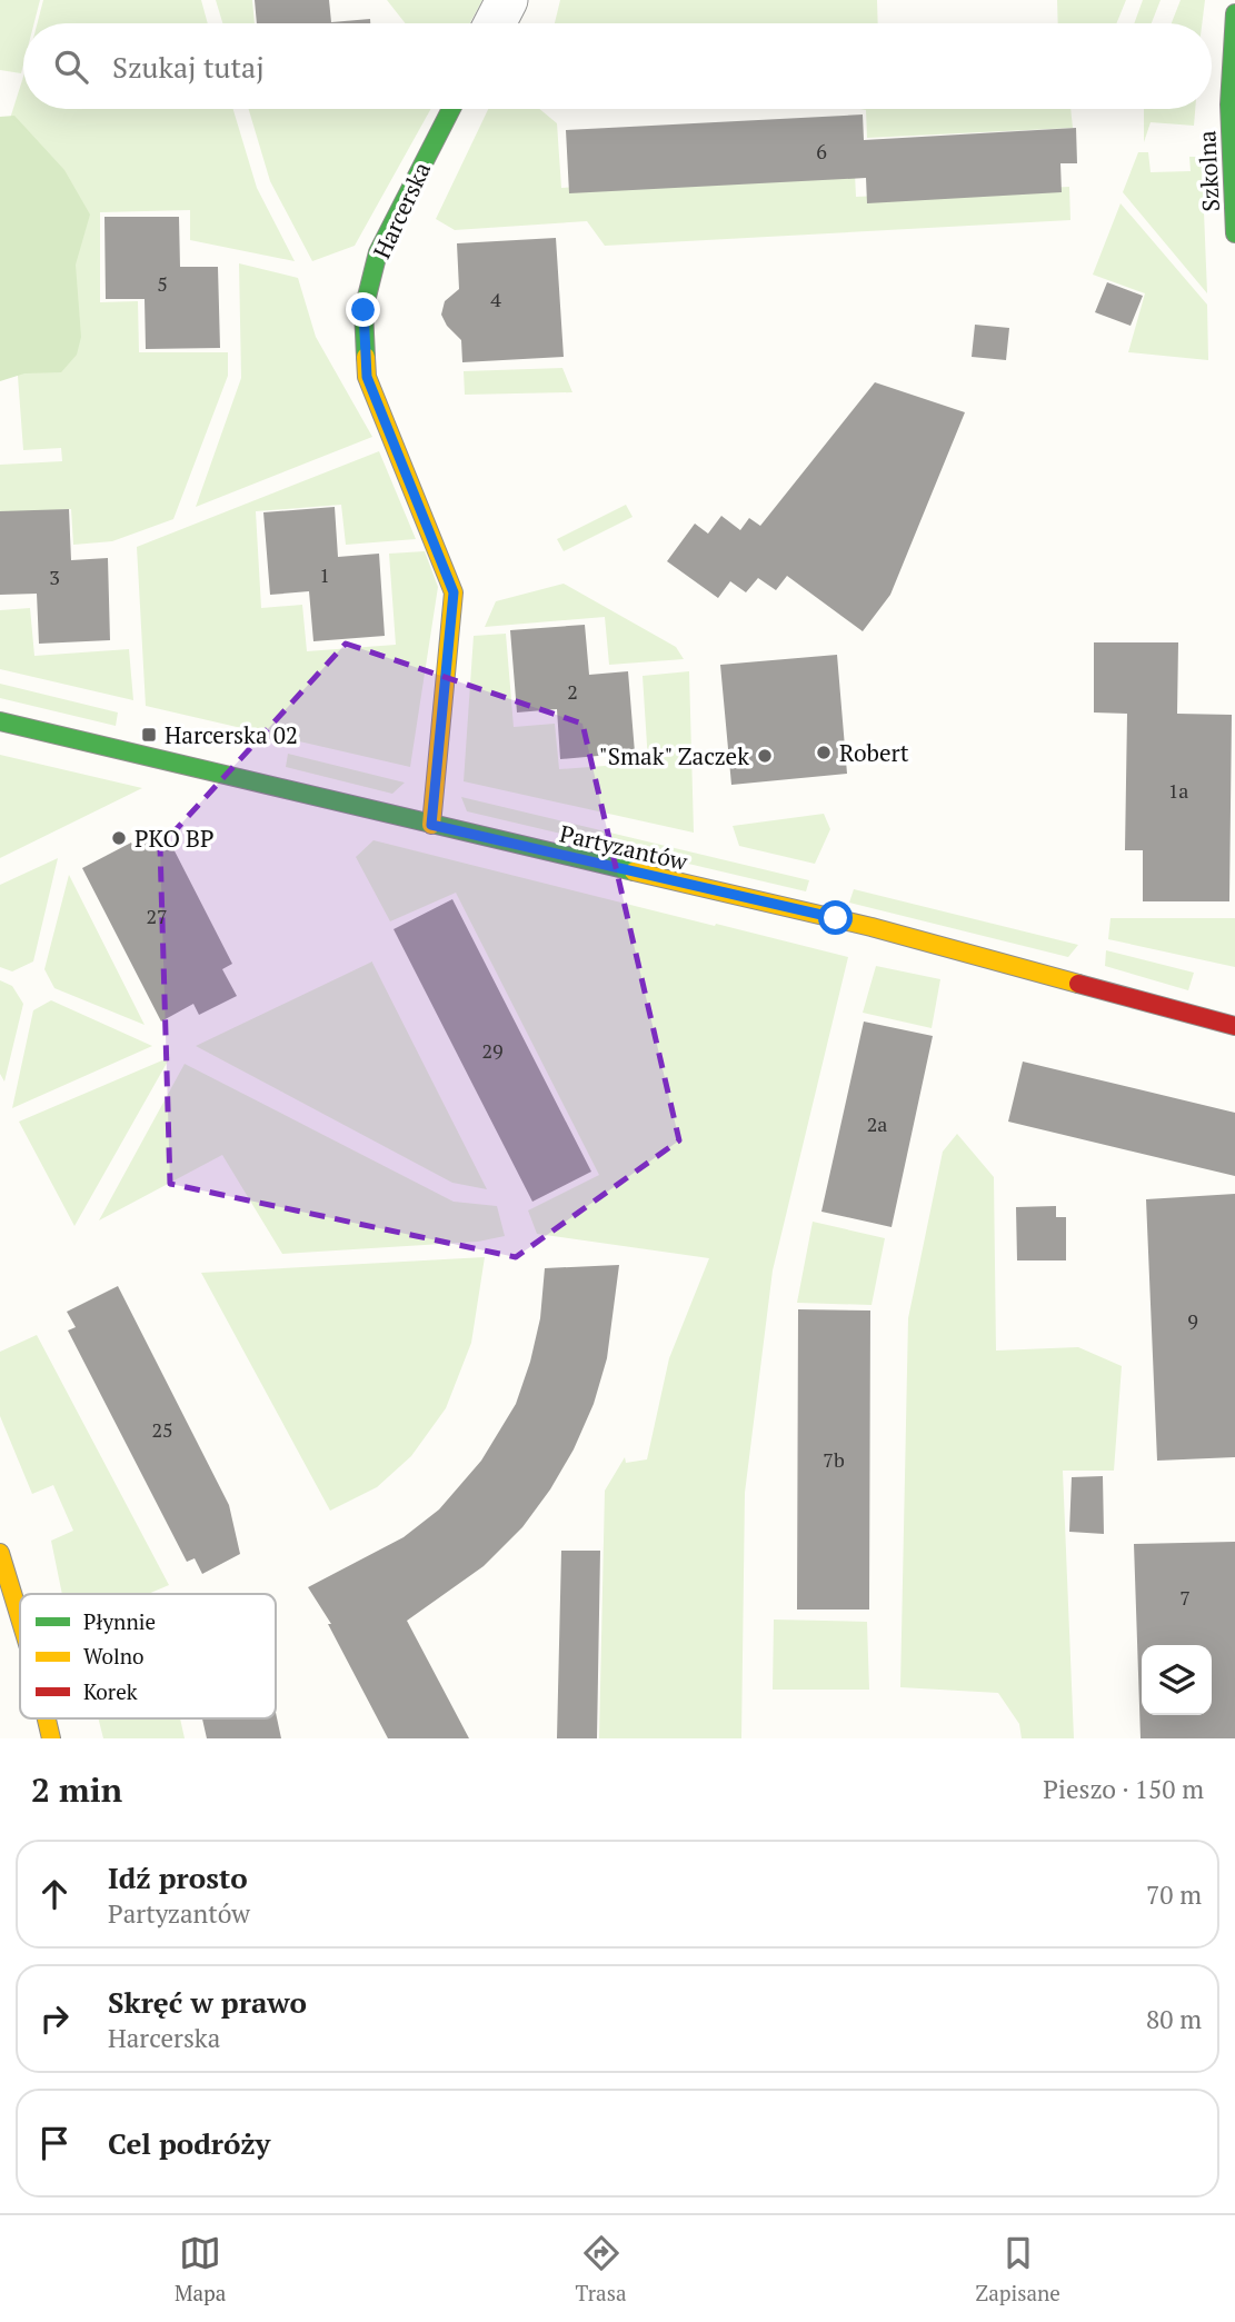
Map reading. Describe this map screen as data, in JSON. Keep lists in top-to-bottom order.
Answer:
{
  "streets": {
    "street": ["Szkolna", "Harcerska", "Partyzantów"]
  },
  "crossings": [
    ["Harcerska", "Partyzantów"]
  ],
  "places": {
    "transit": ["Harcerska 02"],
    "other": ["Robert", "\"Smak\" Zaczek", "PKO BP"]
  },
  "house_numbers": [
    "6",
    "5",
    "4",
    "1",
    "3",
    "2",
    "1a",
    "27",
    "29",
    "2a",
    "9",
    "25",
    "7b",
    "7"
  ],
  "legend": ["Płynnie", "Wolno", "Korek"],
  "page": {
    "search": "Szukaj tutaj",
    "heading": ["2 min", "Pieszo · 150 m"],
    "list": [
      ["Idź prosto", "Partyzantów", "70 m"],
      ["Skręć w prawo", "Harcerska", "80 m"],
      "Cel podróży"
    ],
    "nav": ["Mapa", "Trasa", "Zapisane"]
  }
}
